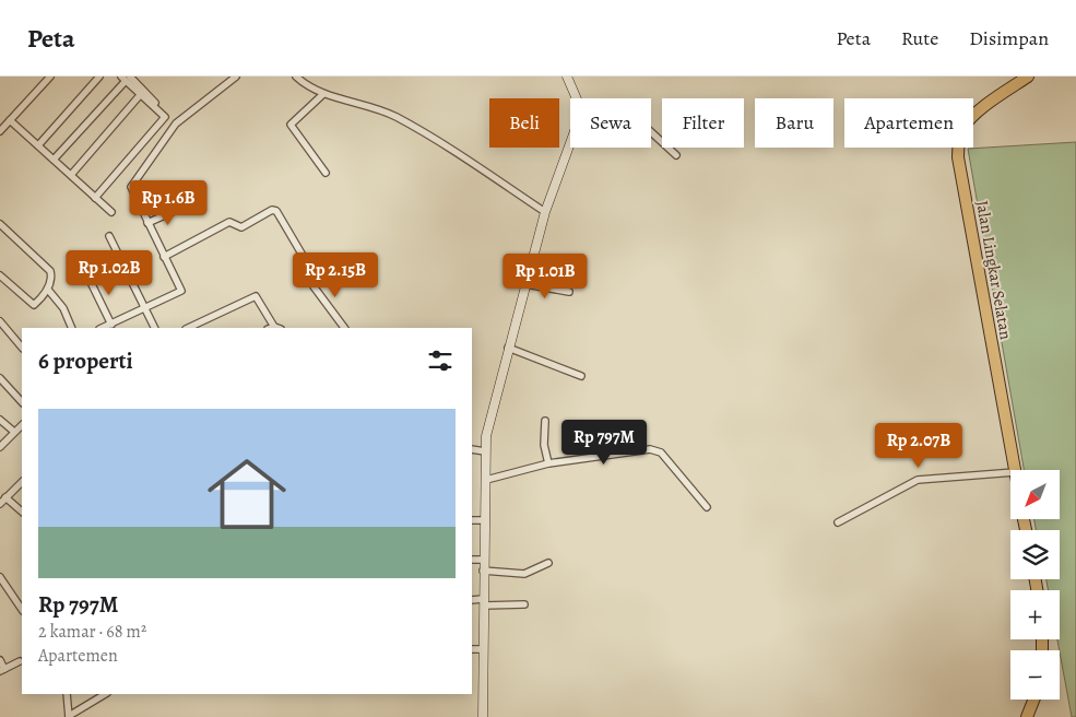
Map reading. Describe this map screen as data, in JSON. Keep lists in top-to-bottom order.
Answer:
{
  "streets": {
    "highway": ["Jalan Lingkar Selatan"]
  },
  "north": "bottom left",
  "page": {
    "header": "Peta",
    "nav": ["Peta", "Rute", "Disimpan"],
    "chip": [
      "Beli",
      "Sewa",
      "Filter",
      "Baru",
      "Apartemen"
    ],
    "price": [
      "Rp 1.6B",
      "Rp 1.02B",
      "Rp 2.15B",
      "Rp 1.01B",
      "Rp 797M",
      "Rp 2.07B"
    ],
    "heading": "6 properti",
    "list": [
      {
        "name": "Rp 797M",
        "note": "2 kamar · 68 m² · Apartemen"
      }
    ],
    "map_buttons": ["+", "−"]
  }
}
